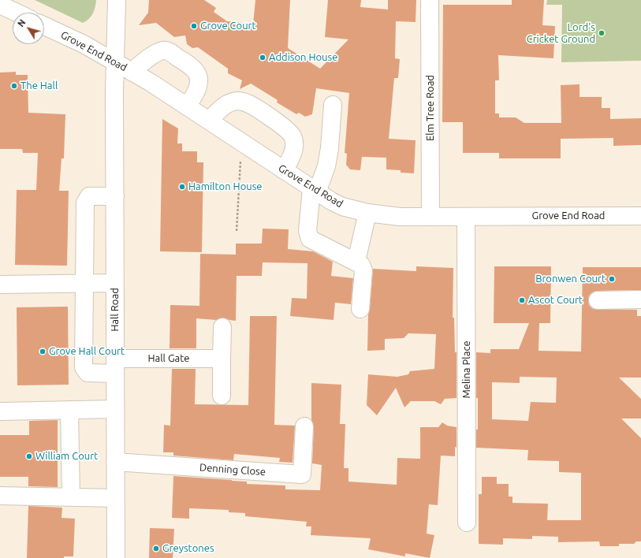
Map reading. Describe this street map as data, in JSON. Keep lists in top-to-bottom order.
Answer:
{
  "streets": {
    "street": [
      "Grove End Road",
      "Elm Tree Road",
      "Hall Road",
      "Hall Gate",
      "Melina Place",
      "Denning Close"
    ]
  },
  "crossings": [
    ["Grove End Road", "Elm Tree Road"],
    ["Grove End Road", "Hall Road"],
    ["Grove End Road", "Melina Place"],
    ["Hall Road", "Hall Gate"],
    ["Hall Road", "Denning Close"]
  ],
  "places": [
    "Grove Court",
    "Lord's Cricket Ground",
    "Addison House",
    "The Hall",
    "Hamilton House",
    "Bronwen Court",
    "Ascot Court",
    "Grove Hall Court",
    "William Court",
    "Greystones"
  ],
  "north": "top left"
}
